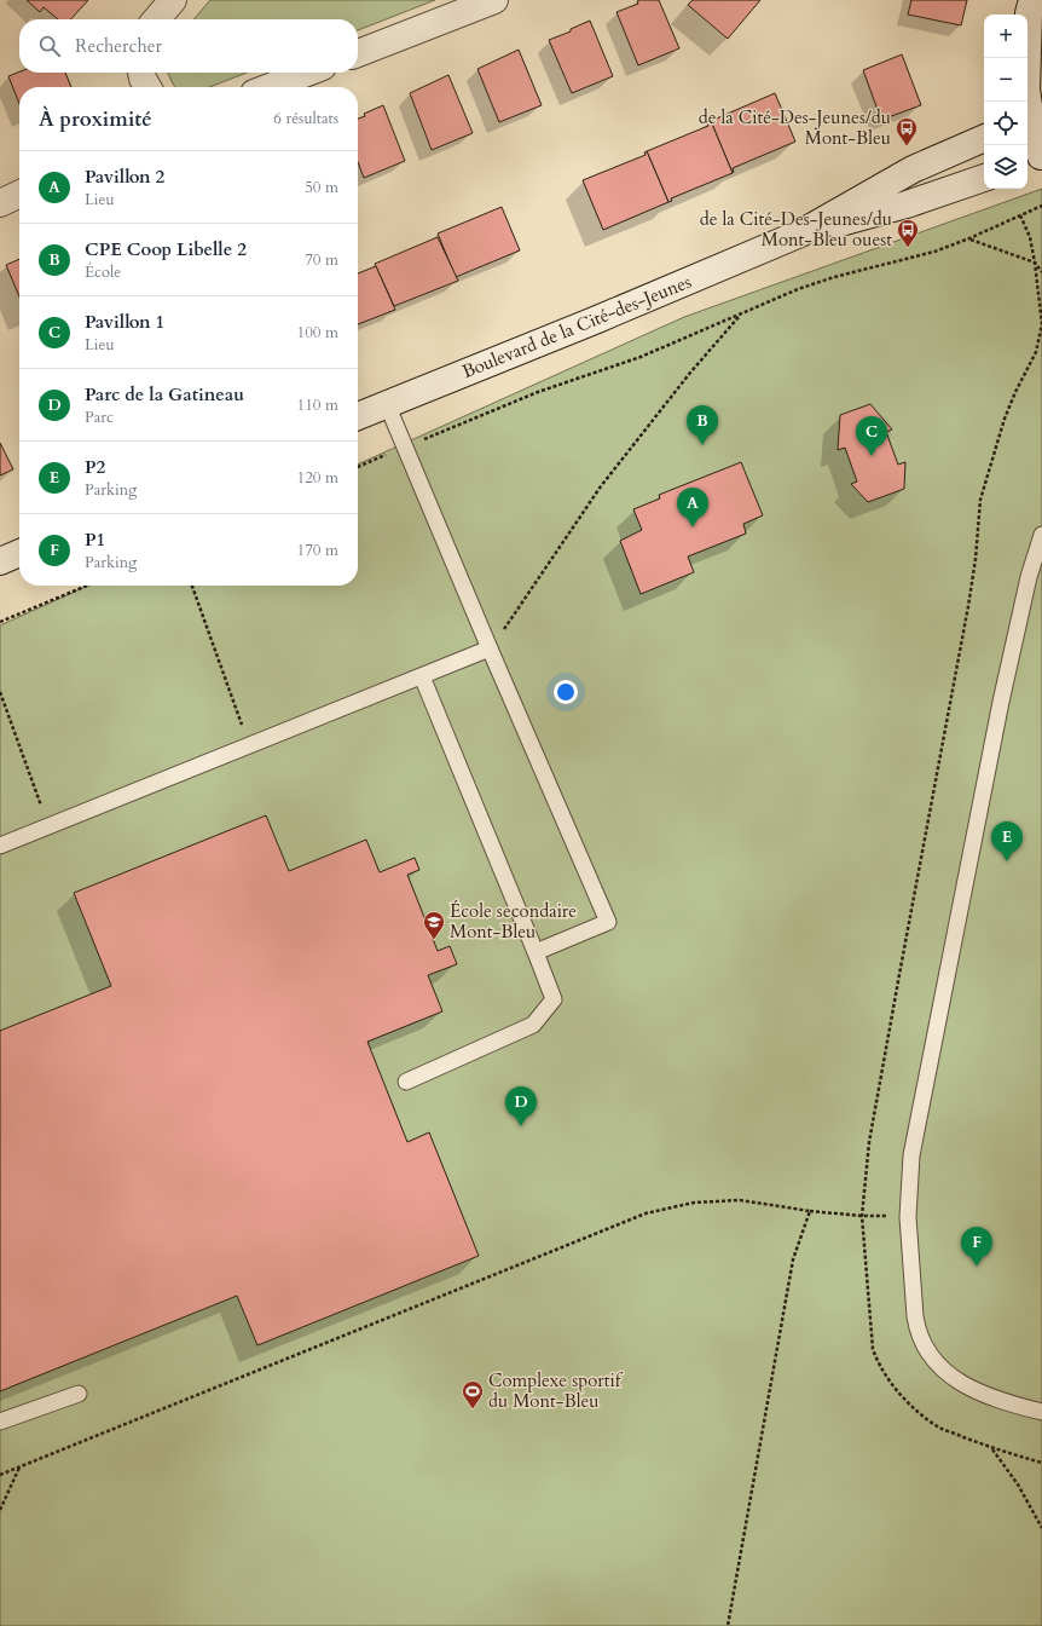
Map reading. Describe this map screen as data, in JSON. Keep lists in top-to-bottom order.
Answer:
{
  "streets": {
    "street": ["Boulevard de la Cité-des-Jeunes"]
  },
  "places": {
    "bus stop": ["de la Cité-Des-Jeunes/du Mont-Bleu", "de la Cité-Des-Jeunes/du Mont-Bleu ouest"],
    "school or university": ["École secondaire Mont-Bleu"],
    "sports": ["Complexe sportif du Mont-Bleu"]
  },
  "page": {
    "map_buttons": ["+", "−"],
    "search": "Rechercher",
    "heading": ["À proximité", "6 résultats"],
    "list": [
      {
        "mark": "A",
        "name": "Pavillon 2",
        "note": "Lieu",
        "value": "50 m"
      },
      {
        "mark": "B",
        "name": "CPE Coop Libelle 2",
        "note": "École",
        "value": "70 m"
      },
      {
        "mark": "C",
        "name": "Pavillon 1",
        "note": "Lieu",
        "value": "100 m"
      },
      {
        "mark": "D",
        "name": "Parc de la Gatineau",
        "note": "Parc",
        "value": "110 m"
      },
      {
        "mark": "E",
        "name": "P2",
        "note": "Parking",
        "value": "120 m"
      },
      {
        "mark": "F",
        "name": "P1",
        "note": "Parking",
        "value": "170 m"
      }
    ],
    "pins": [
      "B",
      "C",
      "A",
      "E",
      "D",
      "F"
    ]
  }
}
